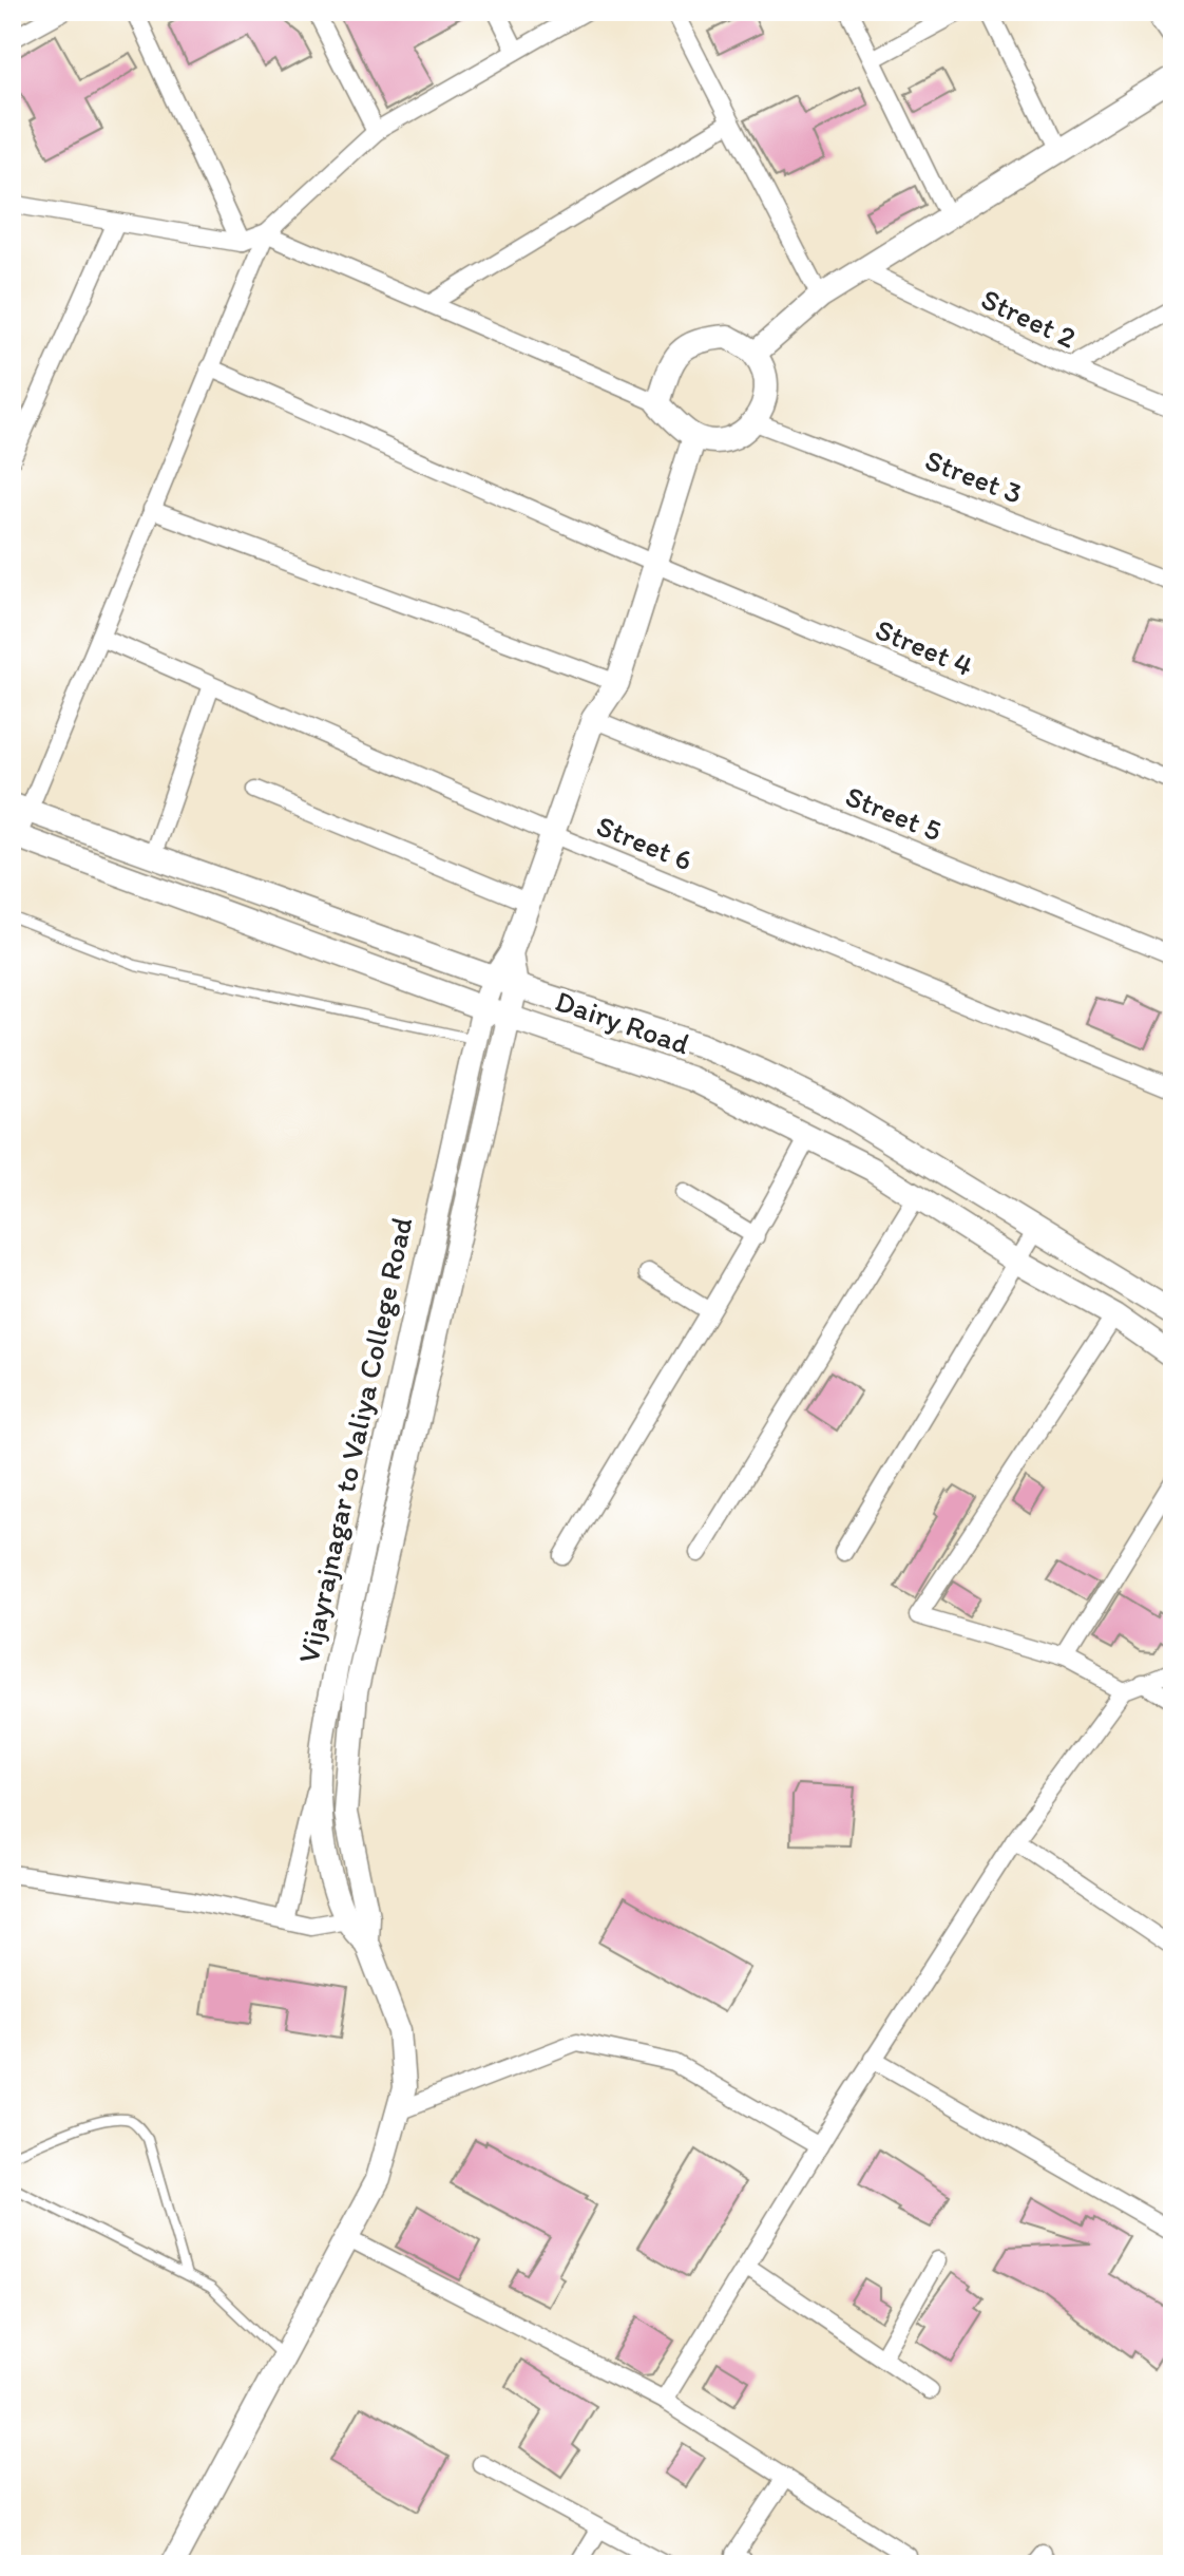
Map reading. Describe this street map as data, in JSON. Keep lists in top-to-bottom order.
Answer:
{
  "streets": {
    "street": [
      "Street 2",
      "Street 3",
      "Street 4",
      "Street 5",
      "Street 6",
      "Dairy Road",
      "Vijayrajnagar to Valiya College Road"
    ]
  },
  "crossings": [
    ["Street 3", "Vijayrajnagar to Valiya College Road"],
    ["Street 4", "Vijayrajnagar to Valiya College Road"],
    ["Street 5", "Vijayrajnagar to Valiya College Road"],
    ["Street 6", "Vijayrajnagar to Valiya College Road"],
    ["Dairy Road", "Vijayrajnagar to Valiya College Road"]
  ]
}
